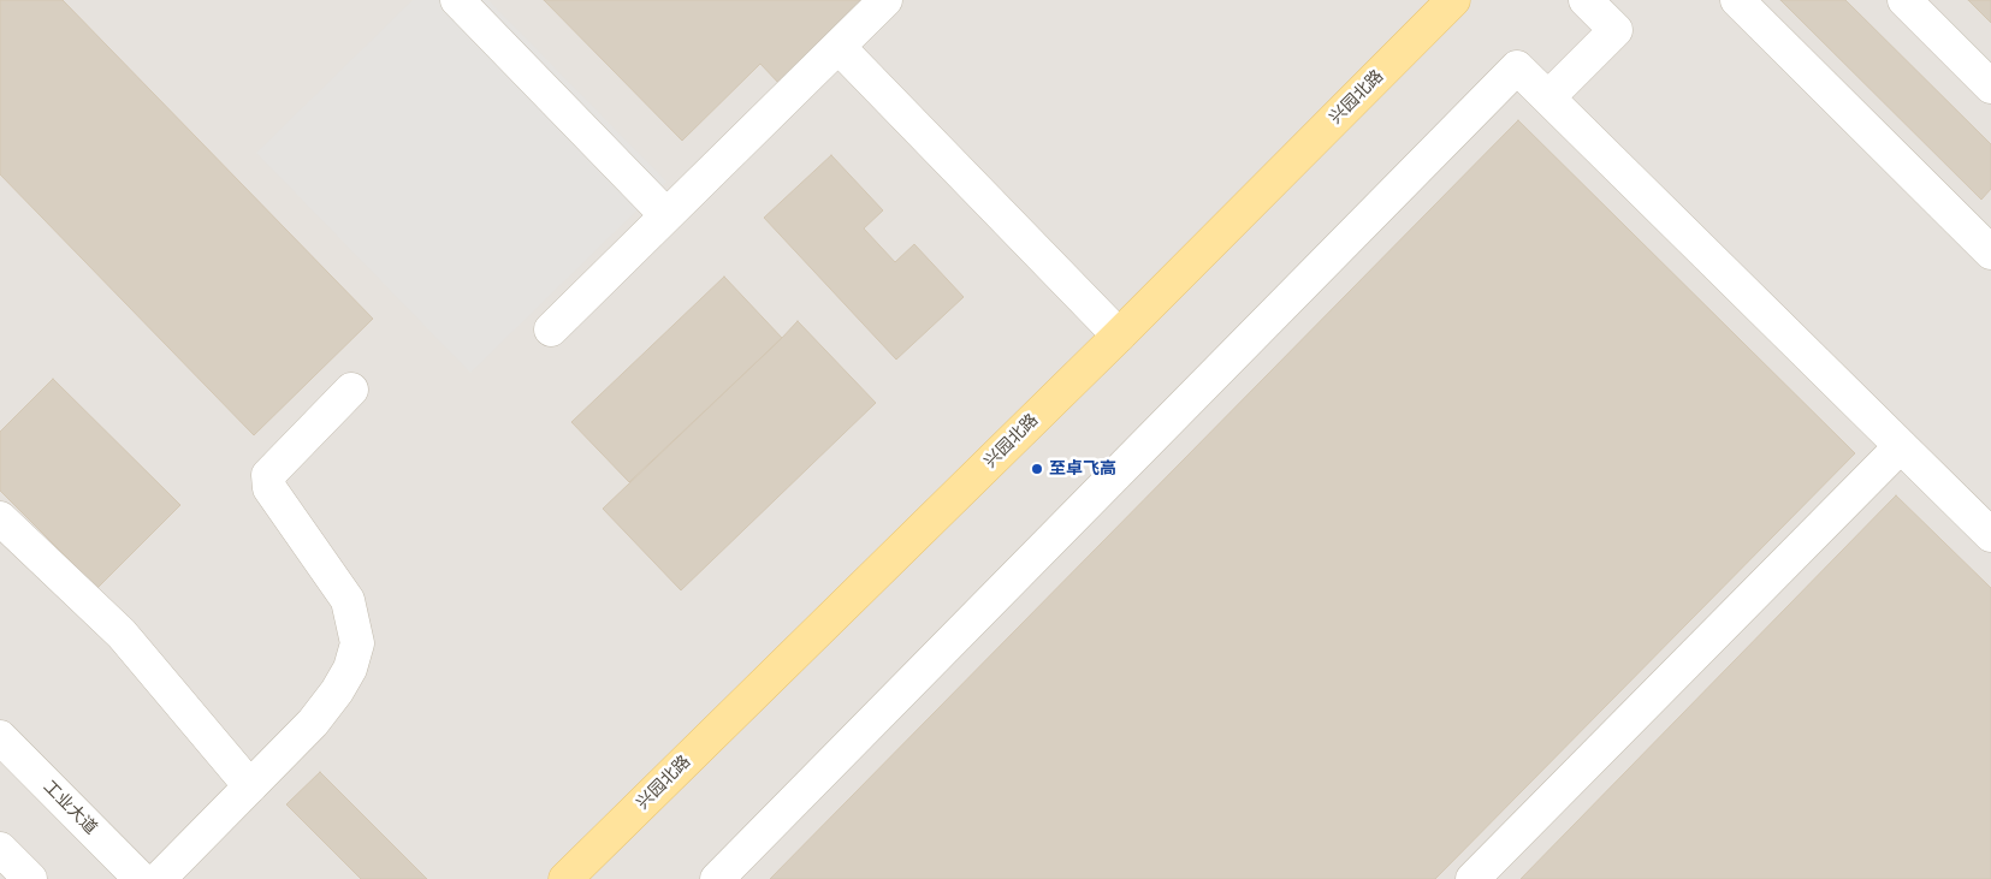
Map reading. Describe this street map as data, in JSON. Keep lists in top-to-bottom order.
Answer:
{
  "streets": {
    "main road": ["兴园北路"],
    "street": ["工业大道"]
  },
  "places": ["至卓飞高"]
}
